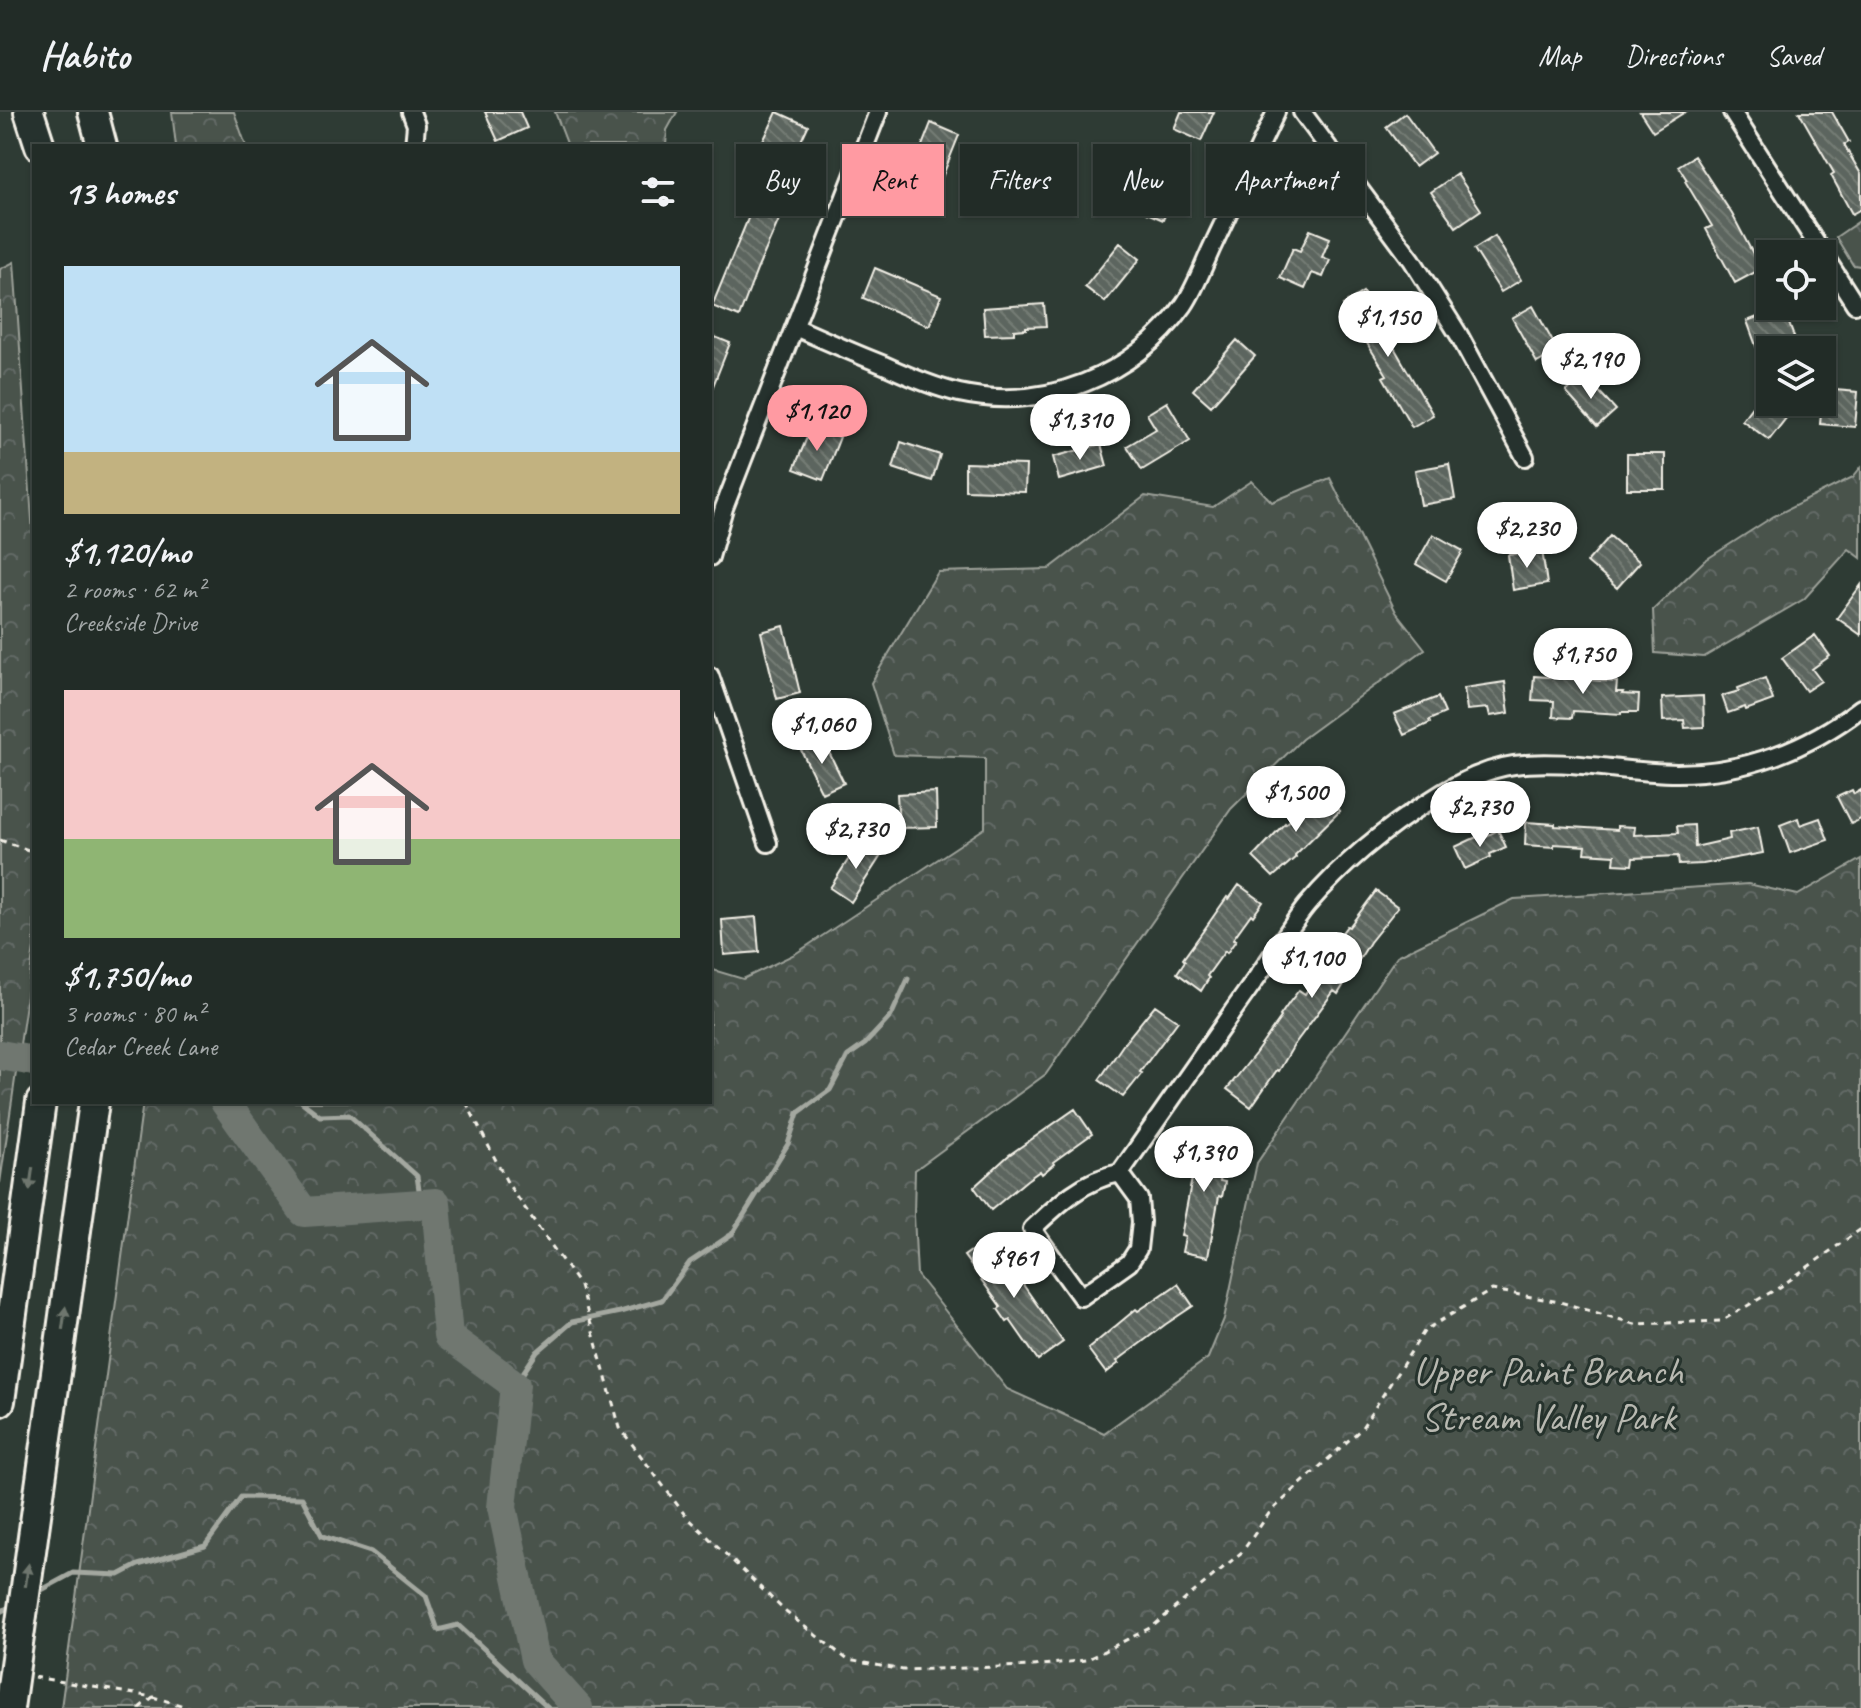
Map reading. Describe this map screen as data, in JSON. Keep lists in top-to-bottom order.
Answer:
{
  "parks": ["Upper Paint Branch Stream Valley Park"],
  "page": {
    "header": "Habito",
    "nav": ["Map", "Directions", "Saved"],
    "chip": [
      "Buy",
      "Rent",
      "Filters",
      "New",
      "Apartment"
    ],
    "heading": "13 homes",
    "list": [
      {
        "name": "$1,120/mo",
        "note": "2 rooms · 62 m² · Creekside Drive"
      },
      {
        "name": "$1,750/mo",
        "note": "3 rooms · 80 m² · Cedar Creek Lane"
      }
    ],
    "price": [
      "$1,150",
      "$2,190",
      "$1,120",
      "$1,310",
      "$2,230",
      "$1,750",
      "$1,060",
      "$1,500",
      "$2,730",
      "$2,730",
      "$1,100",
      "$1,390",
      "$961"
    ]
  }
}
